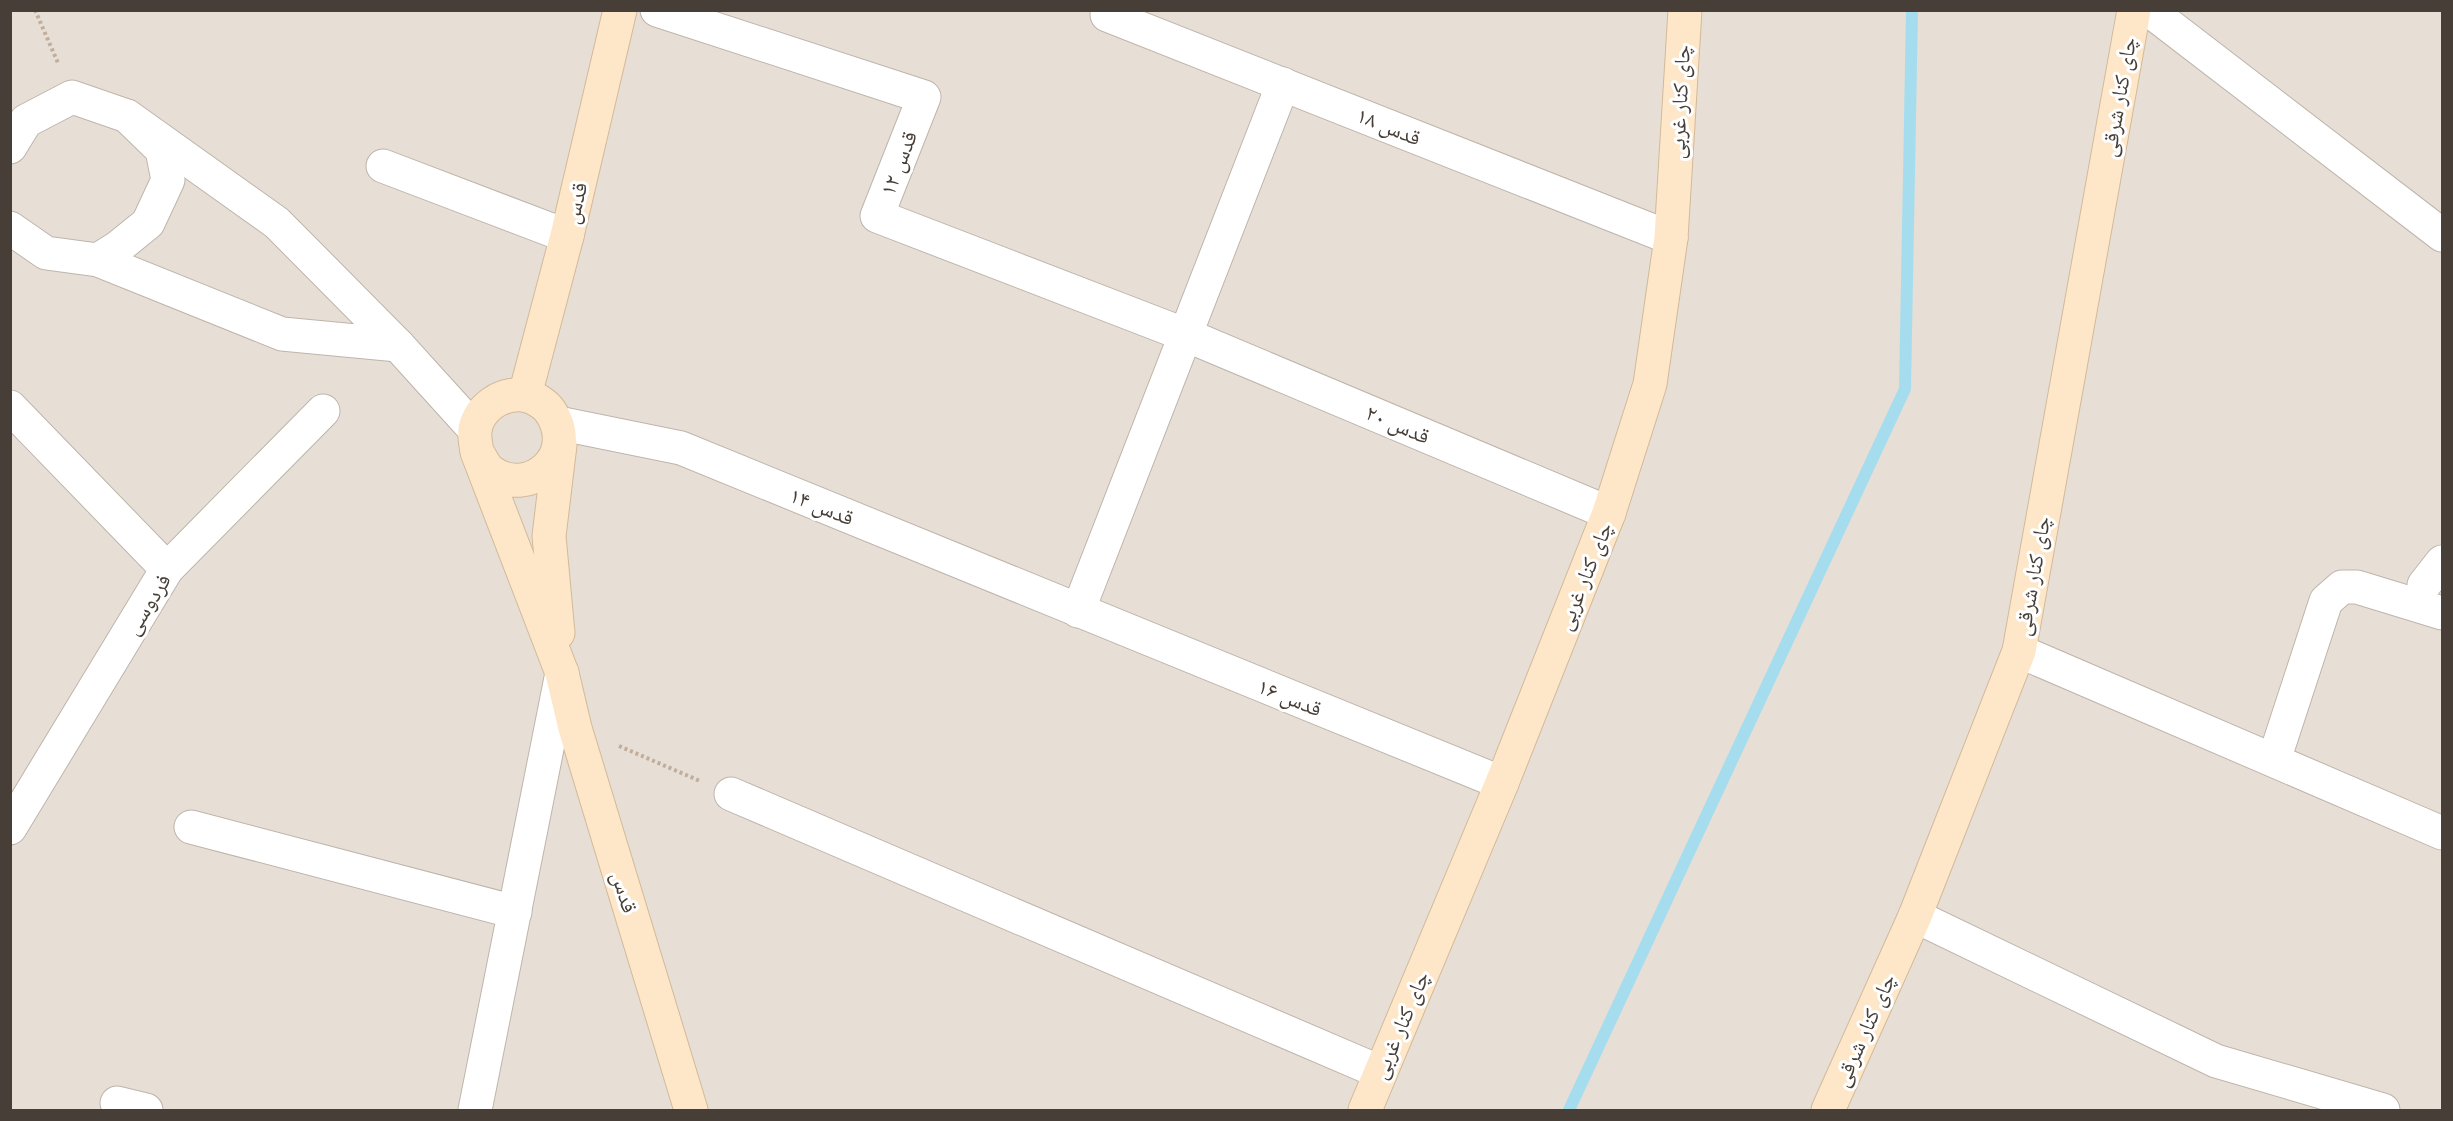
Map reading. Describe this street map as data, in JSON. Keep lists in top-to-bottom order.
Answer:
{
  "streets": {
    "street": [
      "چای کنار شرقی",
      "چای کنار غربی",
      "قدس ۱۸",
      "قدس ۱۲",
      "قدس",
      "قدس ۲۰",
      "قدس ۱۴",
      "فردوسی",
      "قدس ۱۶"
    ]
  },
  "crossings": [
    ["چای کنار غربی", "قدس ۱۸"],
    ["چای کنار غربی", "قدس ۲۰"],
    ["چای کنار غربی", "قدس ۱۶"],
    ["قدس ۱۲", "قدس ۲۰"],
    ["قدس", "قدس ۱۴"],
    ["قدس ۱۴", "قدس ۱۶"]
  ]
}
